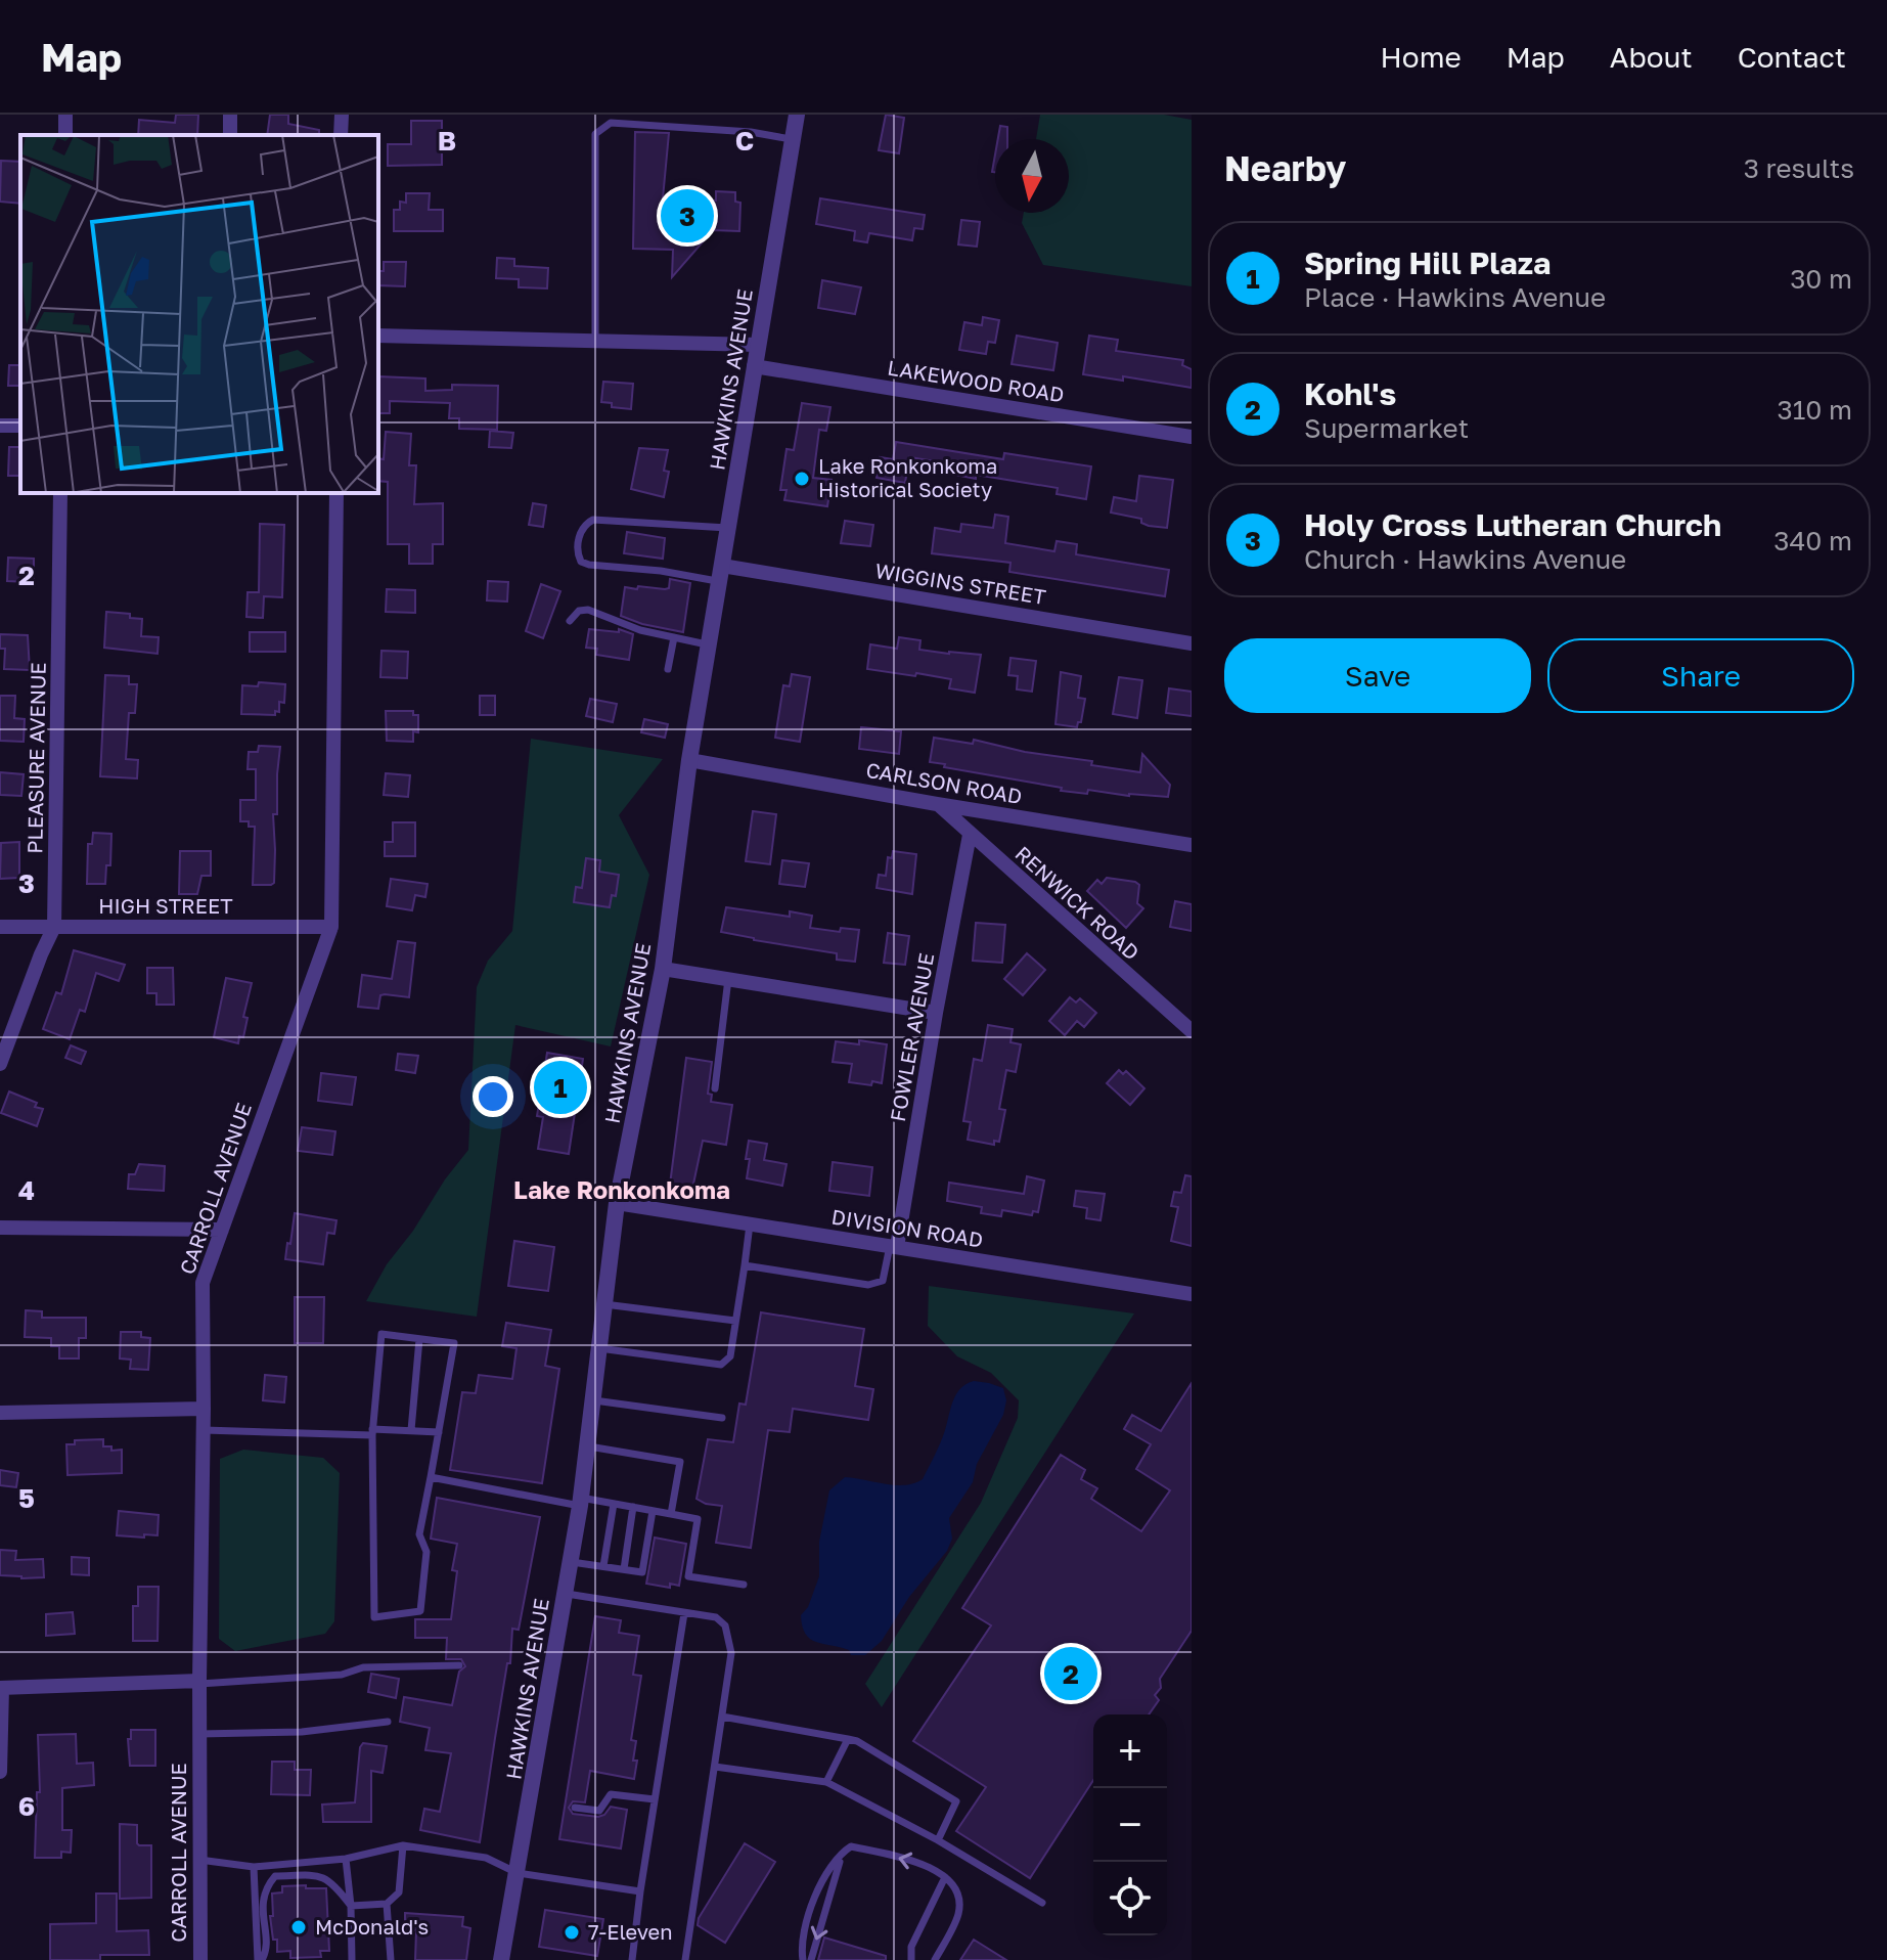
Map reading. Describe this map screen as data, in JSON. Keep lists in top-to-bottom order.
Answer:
{
  "streets": {
    "street": [
      "HAWKINS AVENUE",
      "LAKEWOOD ROAD",
      "WIGGINS STREET",
      "PLEASURE AVENUE",
      "CARLSON ROAD",
      "RENWICK ROAD",
      "HIGH STREET",
      "FOWLER AVENUE",
      "CARROLL AVENUE",
      "DIVISION ROAD"
    ]
  },
  "crossings": [
    ["HAWKINS AVENUE", "LAKEWOOD ROAD"],
    ["HAWKINS AVENUE", "WIGGINS STREET"],
    ["HAWKINS AVENUE", "CARLSON ROAD"],
    ["HAWKINS AVENUE", "DIVISION ROAD"],
    ["PLEASURE AVENUE", "HIGH STREET"],
    ["CARLSON ROAD", "RENWICK ROAD"],
    ["RENWICK ROAD", "FOWLER AVENUE"],
    ["HIGH STREET", "CARROLL AVENUE"],
    ["FOWLER AVENUE", "DIVISION ROAD"]
  ],
  "districts": ["Lake Ronkonkoma"],
  "places": ["Lake Ronkonkoma Historical Society", "McDonald's", "7-Eleven"],
  "north": "bottom",
  "page": {
    "header": "Map",
    "nav": [
      "Home",
      "Map",
      "About",
      "Contact"
    ],
    "heading": ["Nearby", "3 results"],
    "pins": ["3", "1", "2"],
    "list": [
      {
        "mark": "1",
        "name": "Spring Hill Plaza",
        "note": "Place · Hawkins Avenue",
        "value": "30 m"
      },
      {
        "mark": "2",
        "name": "Kohl's",
        "note": "Supermarket",
        "value": "310 m"
      },
      {
        "mark": "3",
        "name": "Holy Cross Lutheran Church",
        "note": "Church · Hawkins Avenue",
        "value": "340 m"
      }
    ],
    "buttons": ["Save", "Share"],
    "map_buttons": ["+", "−"]
  },
  "grid": {
    "columns": ["B", "C"],
    "rows": [
      "2",
      "3",
      "4",
      "5",
      "6"
    ]
  }
}
